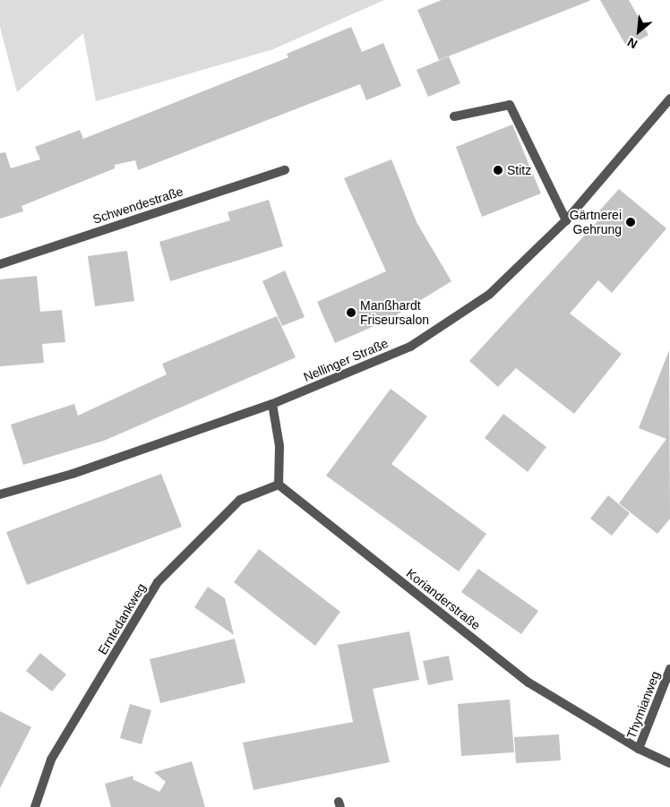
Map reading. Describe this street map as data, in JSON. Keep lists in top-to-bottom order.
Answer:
{
  "streets": {
    "street": [
      "Schwendestraße",
      "Nellinger Straße",
      "Korianderstraße",
      "Erntedankweg",
      "Thymianweg"
    ]
  },
  "crossings": [
    ["Korianderstraße", "Erntedankweg"],
    ["Korianderstraße", "Thymianweg"]
  ],
  "places": ["Stitz", "Gärtnerei Gehrung", "Manßhardt Friseursalon"],
  "north": "bottom left"
}
